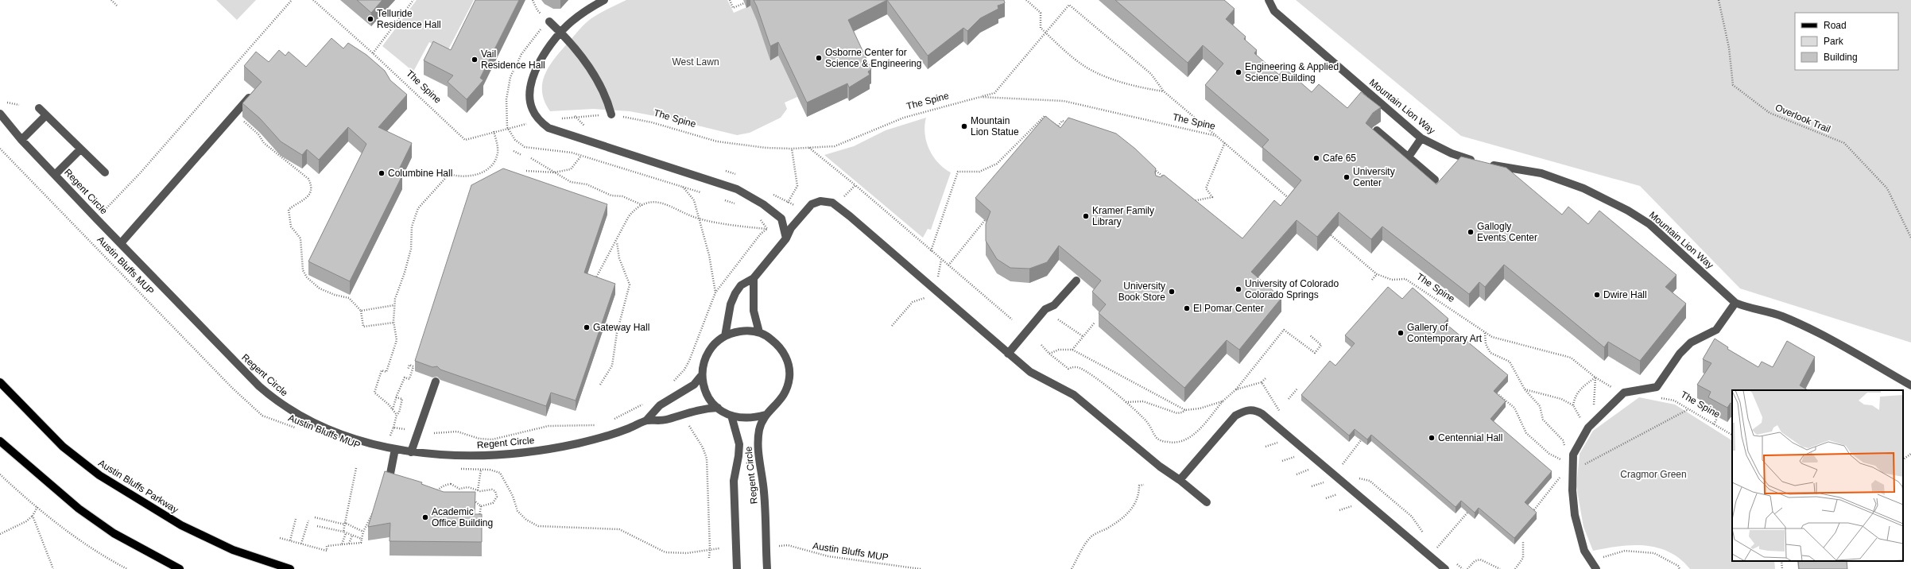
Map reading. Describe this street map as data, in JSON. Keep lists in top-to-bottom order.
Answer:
{
  "streets": {
    "main road": ["Austin Bluffs Parkway"],
    "street": ["Mountain Lion Way", "Regent Circle"],
    "path": ["The Spine", "Overlook Trail", "Austin Bluffs MUP"]
  },
  "parks": ["West Lawn", "Cragmor Green"],
  "places": [
    "Telluride Residence Hall",
    "Osborne Center for Science & Engineering",
    "Vail Residence Hall",
    "Engineering & Applied Science Building",
    "Mountain Lion Statue",
    "Cafe 65",
    "Columbine Hall",
    "University Center",
    "Kramer Family Library",
    "Gallogly Events Center",
    "University of Colorado Colorado Springs",
    "University Book Store",
    "Dwire Hall",
    "El Pomar Center",
    "Gateway Hall",
    "Gallery of Contemporary Art",
    "Centennial Hall",
    "Academic Office Building"
  ],
  "legend": ["Road", "Park", "Building"]
}
